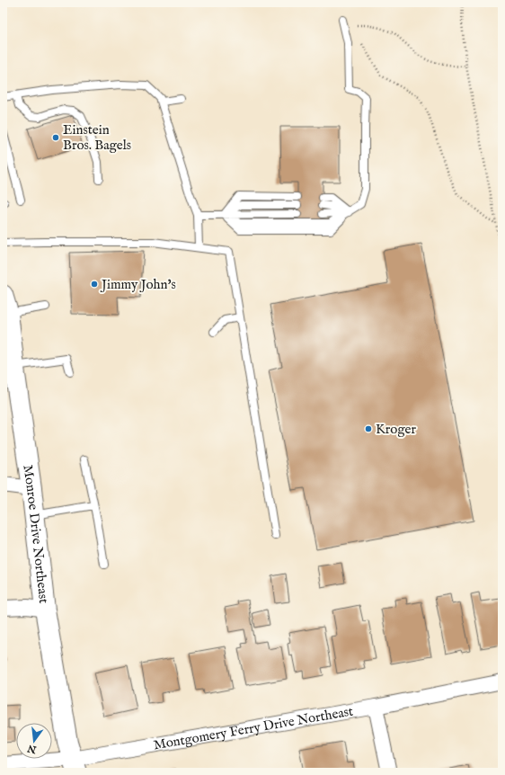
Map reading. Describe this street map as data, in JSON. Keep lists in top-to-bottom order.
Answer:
{
  "streets": {
    "main road": ["Monroe Drive Northeast"],
    "street": ["Montgomery Ferry Drive Northeast"]
  },
  "crossings": [
    ["Monroe Drive Northeast", "Montgomery Ferry Drive Northeast"]
  ],
  "places": ["Einstein Bros. Bagels", "Jimmy John's", "Kroger"],
  "north": "bottom"
}
